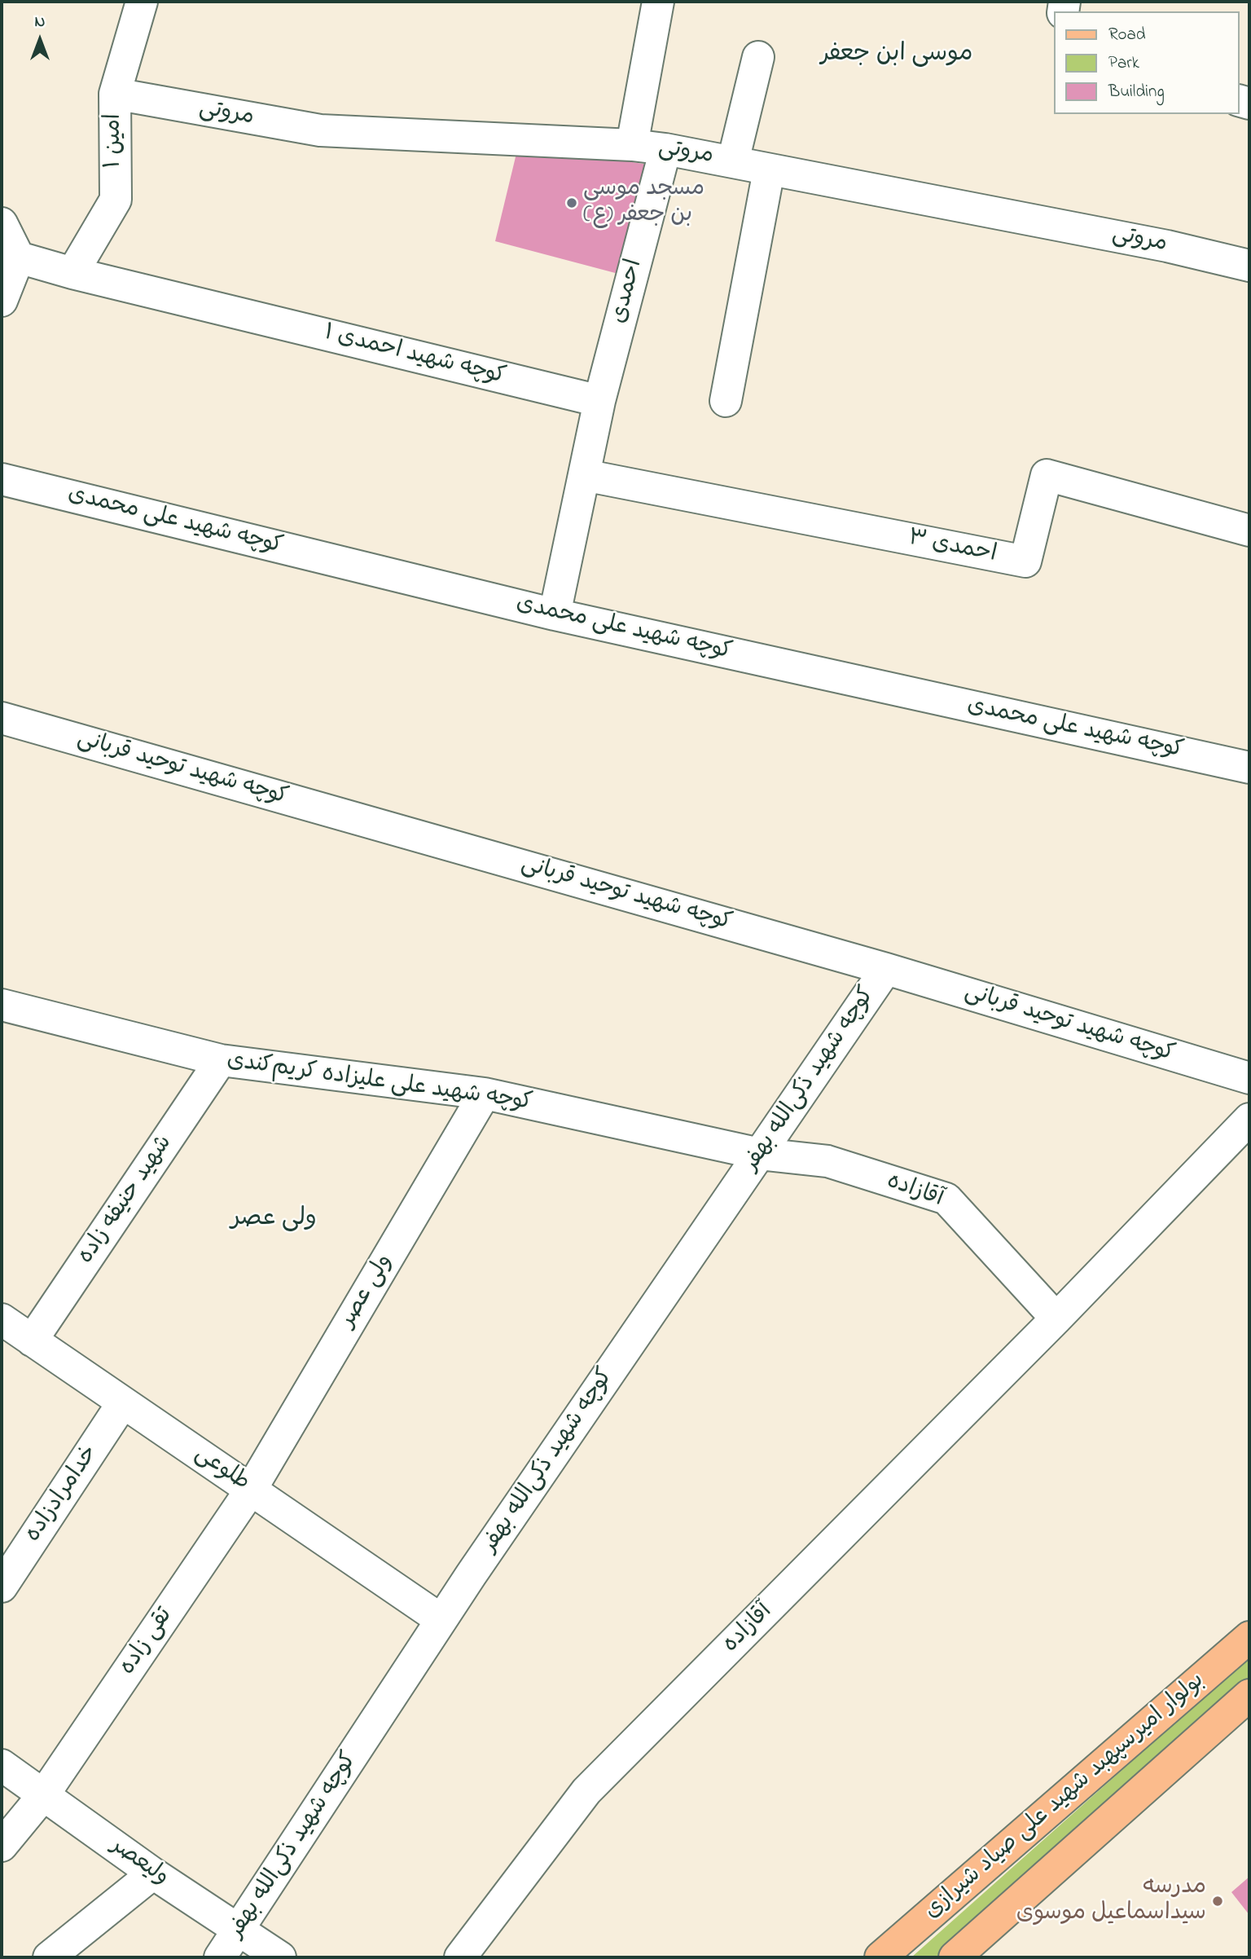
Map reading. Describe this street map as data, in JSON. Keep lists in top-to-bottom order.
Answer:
{
  "streets": {
    "main road": ["بولوار امیرسپهبد شهید علی صیاد شیرازی"],
    "street": [
      "مروتی",
      "امین ۱",
      "احمدی",
      "کوچه شهید احمدی ۱",
      "کوچه شهید علی محمدی",
      "احمدی ۳",
      "کوچه شهید توحید قربانی",
      "کوچه شهید ذکی‌الله بهفر",
      "کوچه شهید علی علیزاده کریم‌کندی",
      "آقازاده",
      "شهید حنیفه زاده",
      "ولی عصر",
      "طلوعی",
      "خدامرادزاده",
      "تقی زاده",
      "ولیعصر"
    ]
  },
  "crossings": [
    ["مروتی", "امین ۱"],
    ["مروتی", "احمدی"],
    ["امین ۱", "کوچه شهید احمدی ۱"],
    ["احمدی", "کوچه شهید احمدی ۱"],
    ["کوچه شهید توحید قربانی", "کوچه شهید ذکی‌الله بهفر"],
    ["کوچه شهید ذکی‌الله بهفر", "کوچه شهید علی علیزاده کریم‌کندی"],
    ["کوچه شهید ذکی‌الله بهفر", "آقازاده"],
    ["کوچه شهید ذکی‌الله بهفر", "طلوعی"],
    ["کوچه شهید ذکی‌الله بهفر", "ولیعصر"],
    ["کوچه شهید علی علیزاده کریم‌کندی", "آقازاده"],
    ["کوچه شهید علی علیزاده کریم‌کندی", "شهید حنیفه زاده"],
    ["کوچه شهید علی علیزاده کریم‌کندی", "ولی عصر"],
    ["شهید حنیفه زاده", "طلوعی"],
    ["ولی عصر", "طلوعی"],
    ["ولی عصر", "تقی زاده"],
    ["طلوعی", "خدامرادزاده"],
    ["طلوعی", "تقی زاده"],
    ["تقی زاده", "ولیعصر"]
  ],
  "districts": ["موسی ابن جعفر", "ولی عصر"],
  "places": ["مسجد موسی بن جعفر (ع)", "مدرسه سیداسماعیل موسوی"],
  "legend": ["Road", "Park", "Building"],
  "north": "top"
}
